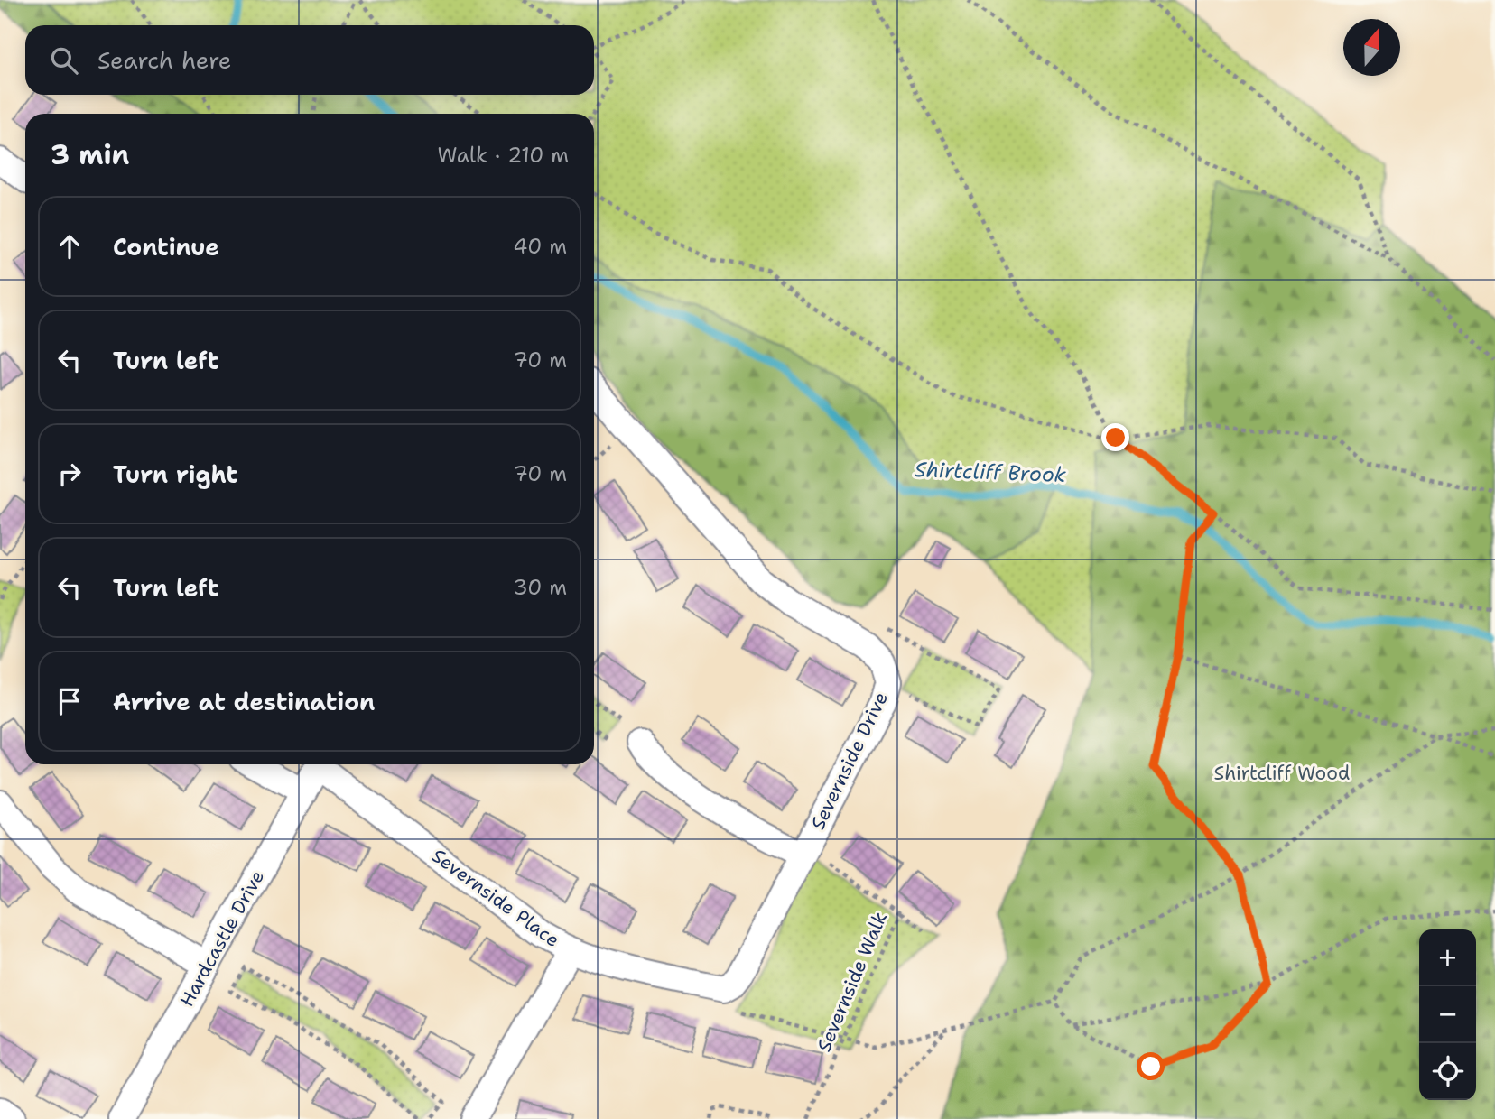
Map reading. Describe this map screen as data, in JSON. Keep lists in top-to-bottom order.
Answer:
{
  "streets": {
    "street": ["Severnside Drive", "Severnside Place", "Hardcastle Drive"],
    "path": ["Severnside Walk"]
  },
  "crossings": [
    ["Severnside Drive", "Severnside Place"],
    ["Severnside Drive", "Severnside Walk"]
  ],
  "water": ["Shirtcliff Brook"],
  "parks": ["Shirtcliff Wood"],
  "north": "top",
  "page": {
    "search": "Search here",
    "heading": ["3 min", "Walk · 210 m"],
    "list": [
      ["Continue", "40 m"],
      ["Turn left", "70 m"],
      ["Turn right", "70 m"],
      ["Turn left", "30 m"],
      "Arrive at destination"
    ],
    "map_buttons": ["+", "−"]
  }
}
